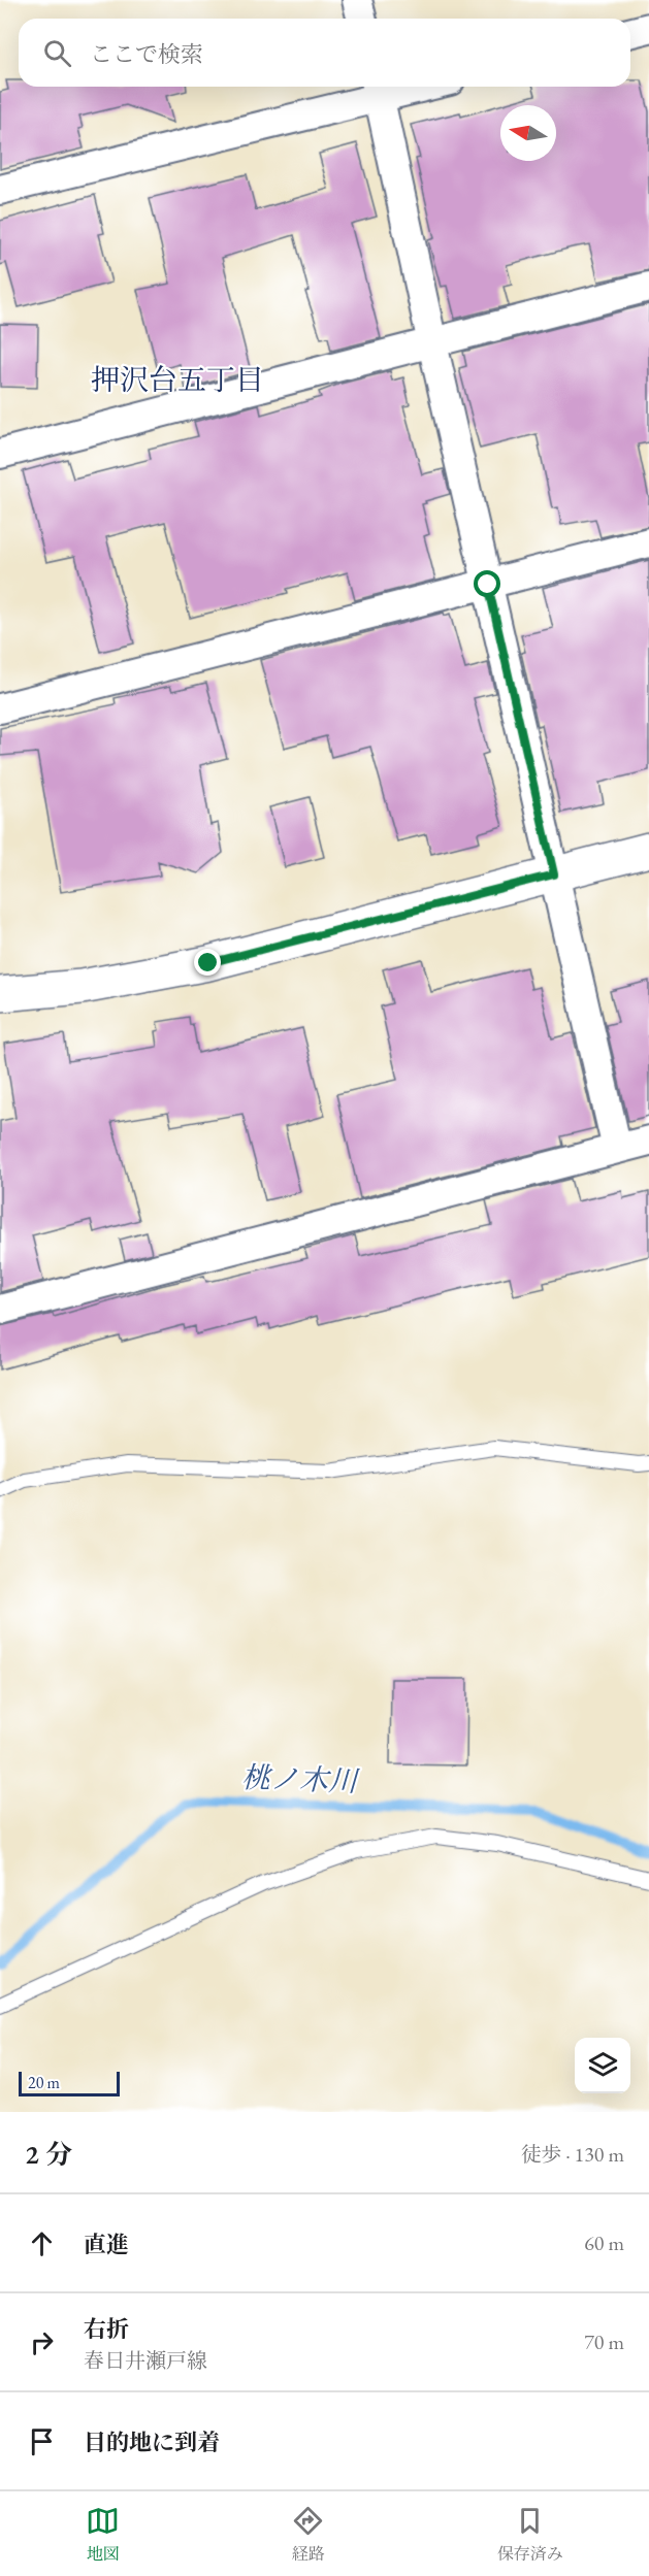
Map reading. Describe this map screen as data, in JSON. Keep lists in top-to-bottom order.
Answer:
{
  "districts": ["押沢台五丁目"],
  "water": ["桃ノ木川"],
  "scale_bar": "20 m",
  "north": "left",
  "page": {
    "search": "ここで検索",
    "scale": "20 m",
    "heading": ["2 分", "徒歩 · 130 m"],
    "list": [
      ["直進", "60 m"],
      ["右折", "春日井瀬戸線", "70 m"],
      "目的地に到着"
    ],
    "nav": ["地図", "経路", "保存済み"]
  }
}
